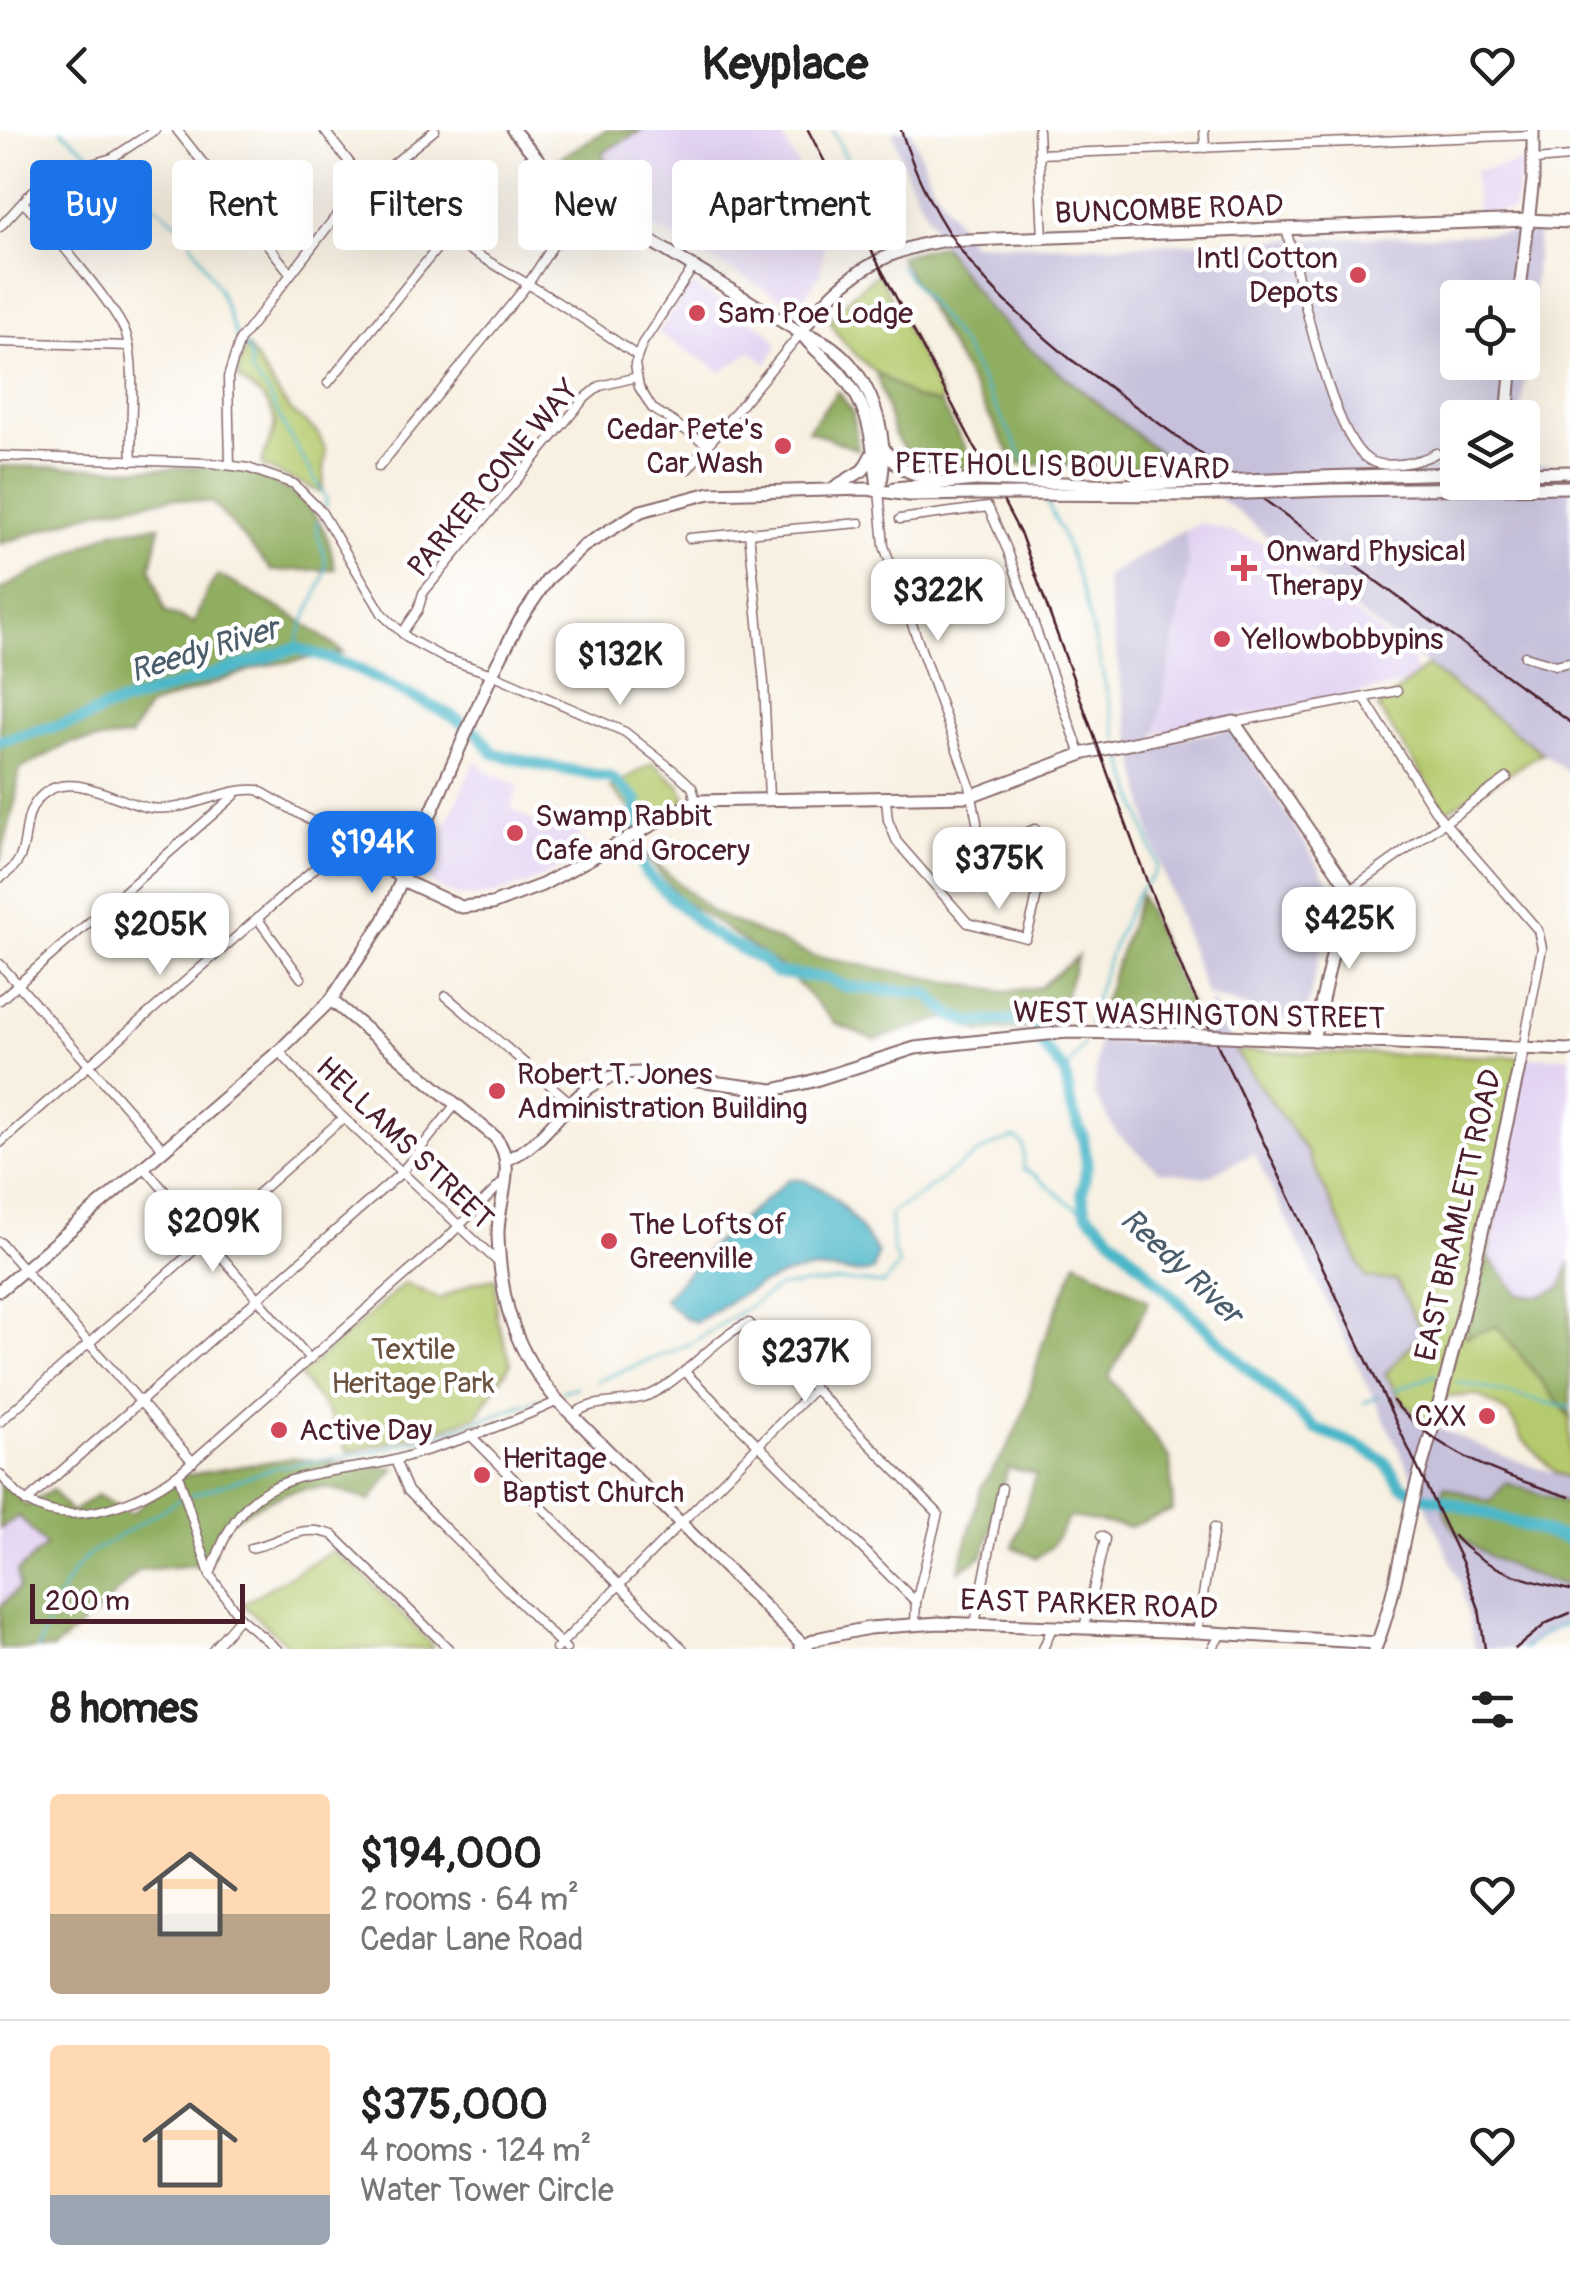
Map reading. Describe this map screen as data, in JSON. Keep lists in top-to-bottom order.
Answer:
{
  "streets": {
    "street": [
      "BUNCOMBE ROAD",
      "PETE HOLLIS BOULEVARD",
      "PARKER CONE WAY",
      "WEST WASHINGTON STREET",
      "HELLAMS STREET",
      "EAST BRAMLETT ROAD",
      "EAST PARKER ROAD"
    ]
  },
  "crossings": [
    ["WEST WASHINGTON STREET", "EAST BRAMLETT ROAD"],
    ["EAST BRAMLETT ROAD", "EAST PARKER ROAD"]
  ],
  "water": ["Reedy River"],
  "parks": ["Textile Heritage Park"],
  "places": {
    "other": [
      "Intl Cotton Depots",
      "Sam Poe Lodge",
      "Cedar Pete's Car Wash",
      "Yellowbobbypins",
      "Swamp Rabbit Cafe and Grocery",
      "Robert T. Jones Administration Building",
      "The Lofts of Greenville",
      "CXX",
      "Active Day",
      "Heritage Baptist Church"
    ],
    "health": ["Onward Physical Therapy"]
  },
  "scale_bar": "200 m",
  "page": {
    "header": "Keyplace",
    "chip": [
      "Buy",
      "Rent",
      "Filters",
      "New",
      "Apartment"
    ],
    "price": [
      "$322K",
      "$132K",
      "$194K",
      "$375K",
      "$425K",
      "$205K",
      "$209K",
      "$237K"
    ],
    "scale": "200 m",
    "heading": "8 homes",
    "list": [
      {
        "name": "$194,000",
        "note": "2 rooms · 64 m² · Cedar Lane Road"
      },
      {
        "name": "$375,000",
        "note": "4 rooms · 124 m² · Water Tower Circle"
      }
    ]
  }
}
